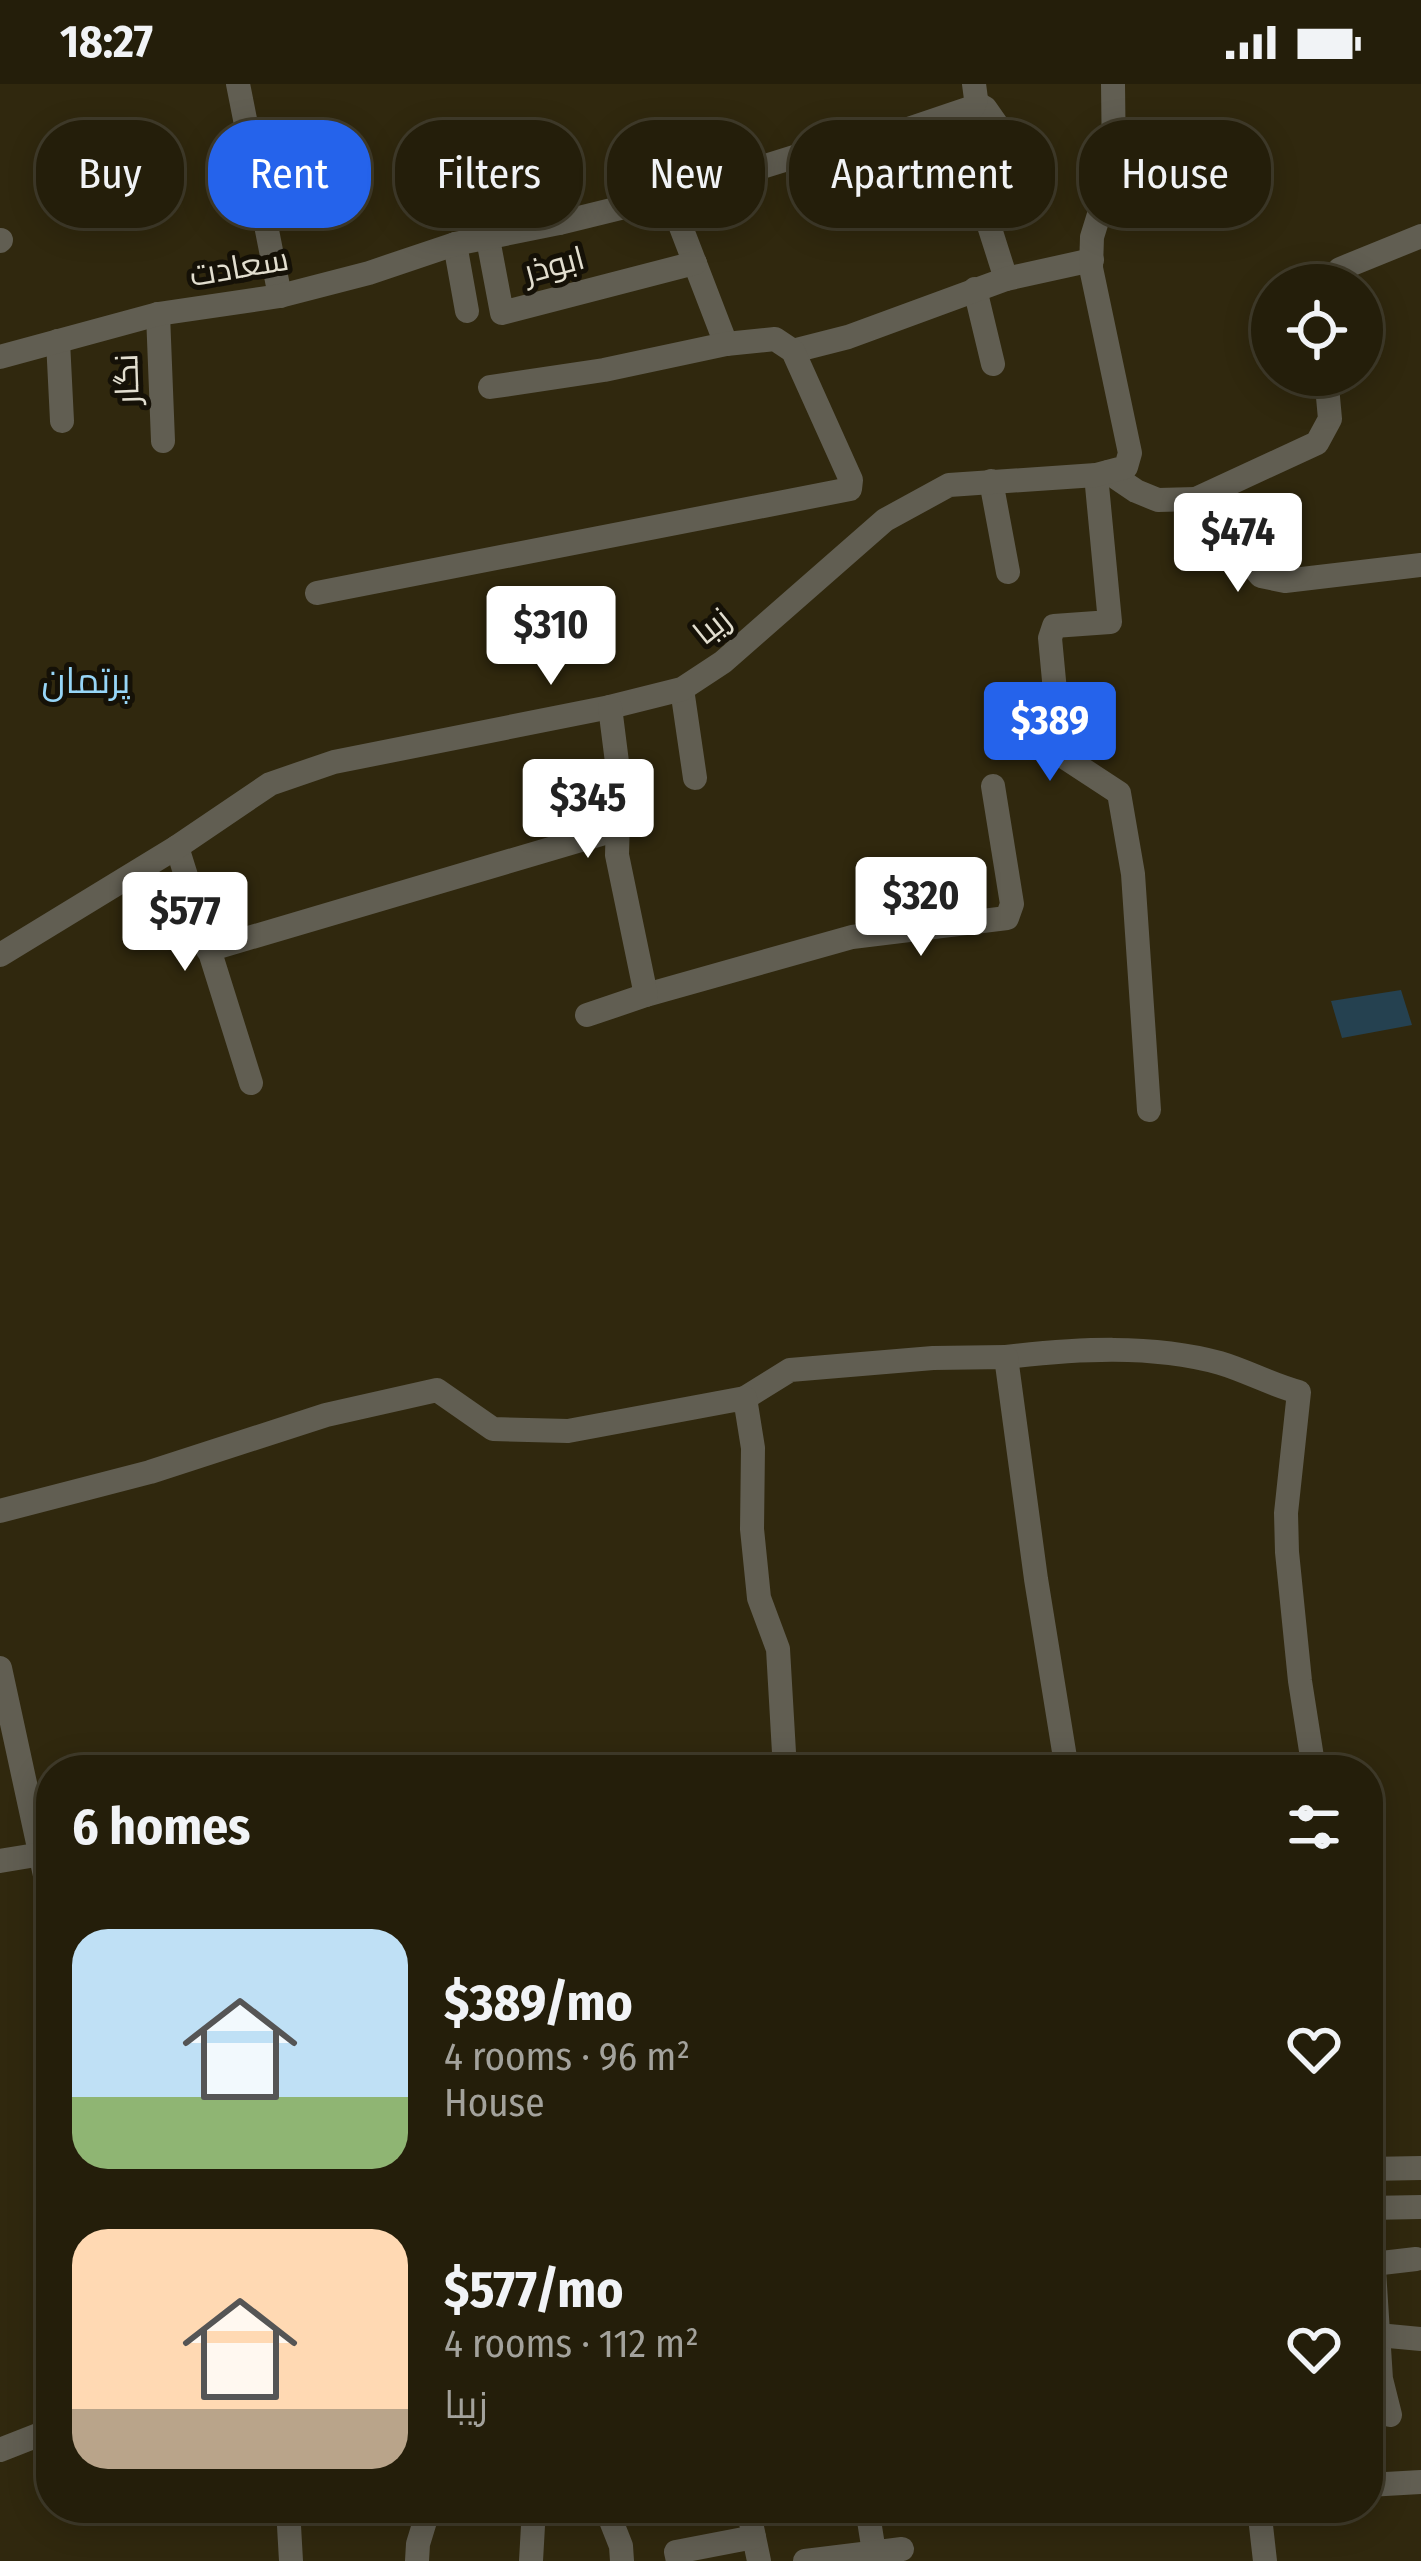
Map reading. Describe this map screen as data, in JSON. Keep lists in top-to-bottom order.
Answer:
{
  "streets": {
    "street": [
      "ابوذر",
      "سعادت",
      "نگار",
      "زیبا"
    ]
  },
  "crossings": [
    ["ابوذر", "سعادت"],
    ["سعادت", "نگار"]
  ],
  "districts": ["پرتمان"],
  "page": {
    "status": "18:27",
    "chip": [
      "Buy",
      "Rent",
      "Filters",
      "New",
      "Apartment",
      "House"
    ],
    "price": [
      "$474",
      "$310",
      "$389",
      "$345",
      "$320",
      "$577"
    ],
    "heading": "6 homes",
    "list": [
      {
        "name": "$389/mo",
        "note": "4 rooms · 96 m² · House"
      },
      {
        "name": "$577/mo",
        "note": "4 rooms · 112 m² · زیبا"
      }
    ]
  }
}
